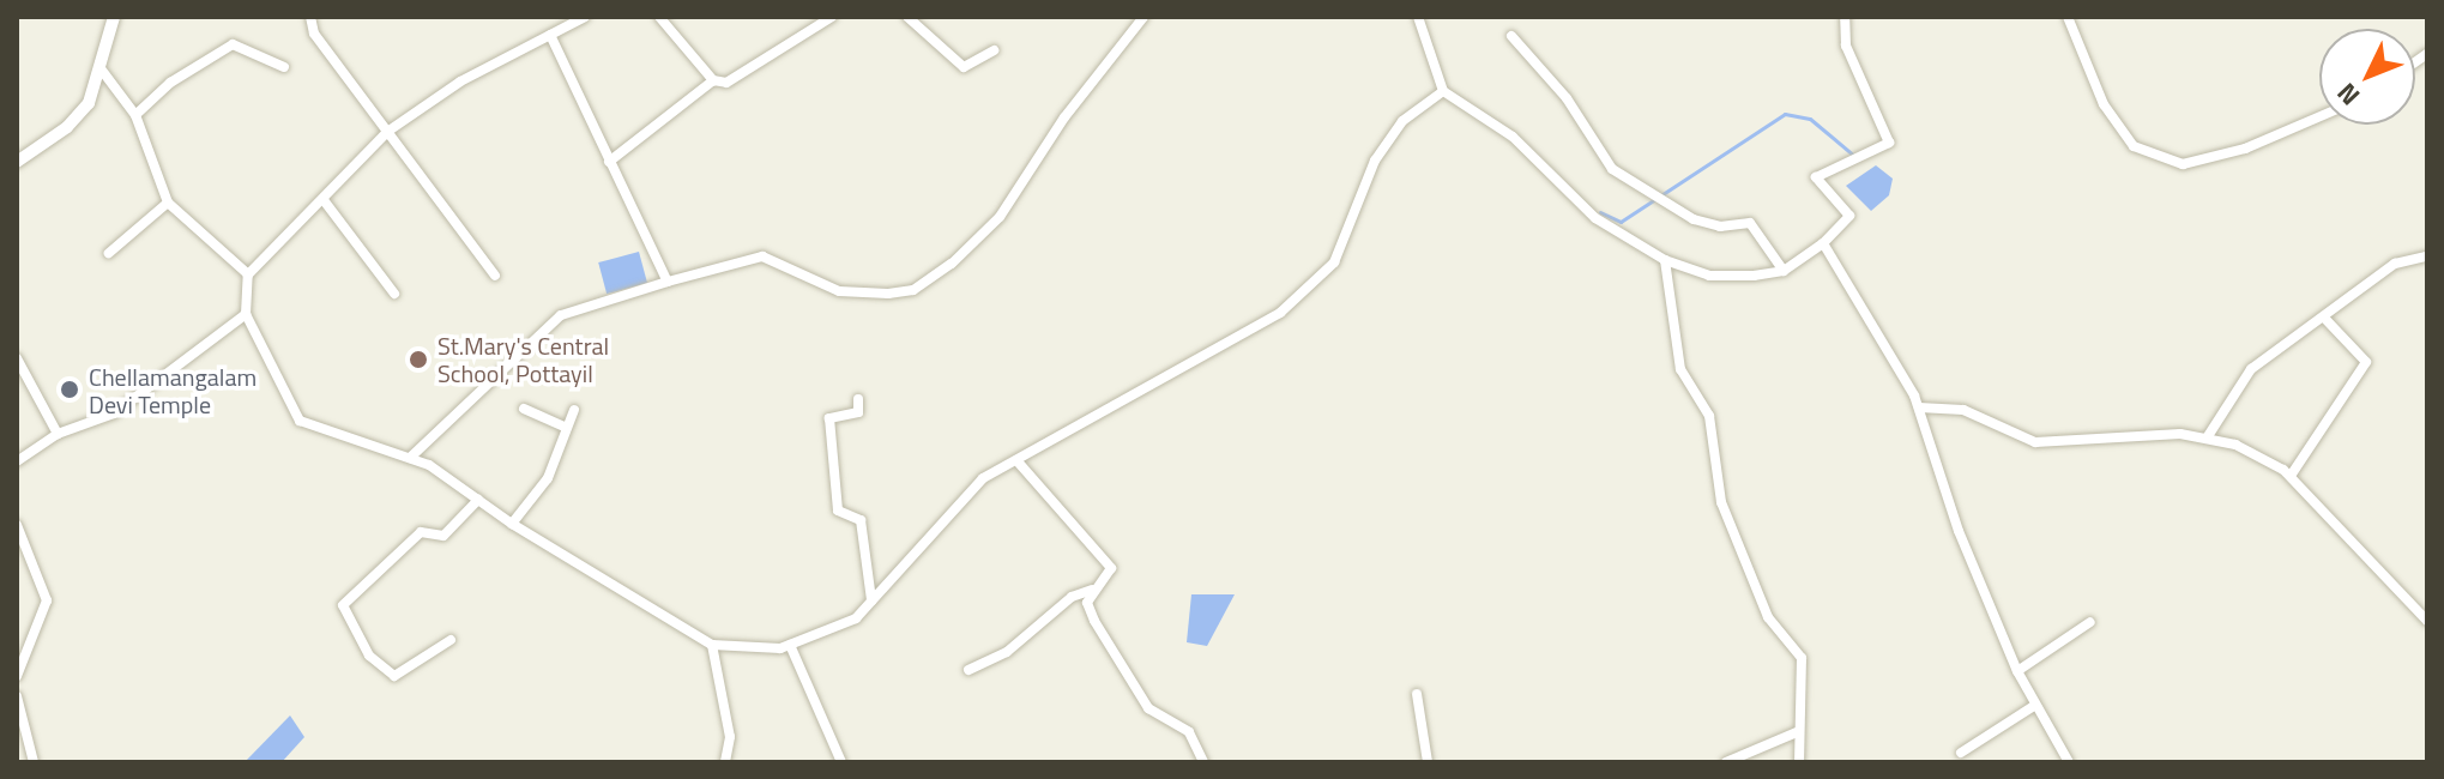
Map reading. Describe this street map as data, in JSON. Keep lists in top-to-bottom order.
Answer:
{
  "places": ["St.Mary's Central School, Pottayil", "Chellamangalam Devi Temple"],
  "north": "bottom left"
}
